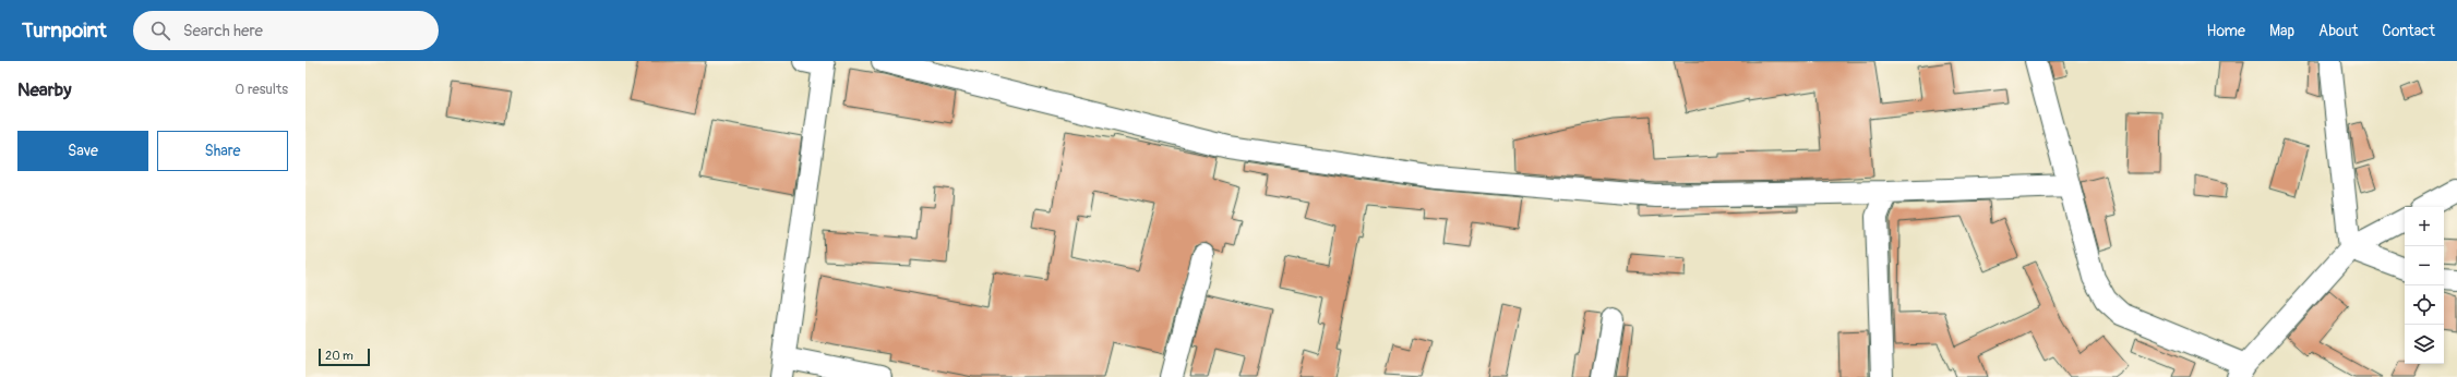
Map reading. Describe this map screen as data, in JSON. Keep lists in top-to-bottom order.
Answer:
{
  "scale_bar": "20 m",
  "page": {
    "header": "Turnpoint",
    "search": "Search here",
    "nav": [
      "Home",
      "Map",
      "About",
      "Contact"
    ],
    "heading": ["Nearby", "0 results"],
    "buttons": ["Save", "Share"],
    "map_buttons": ["+", "−"],
    "scale": "20 m"
  }
}
